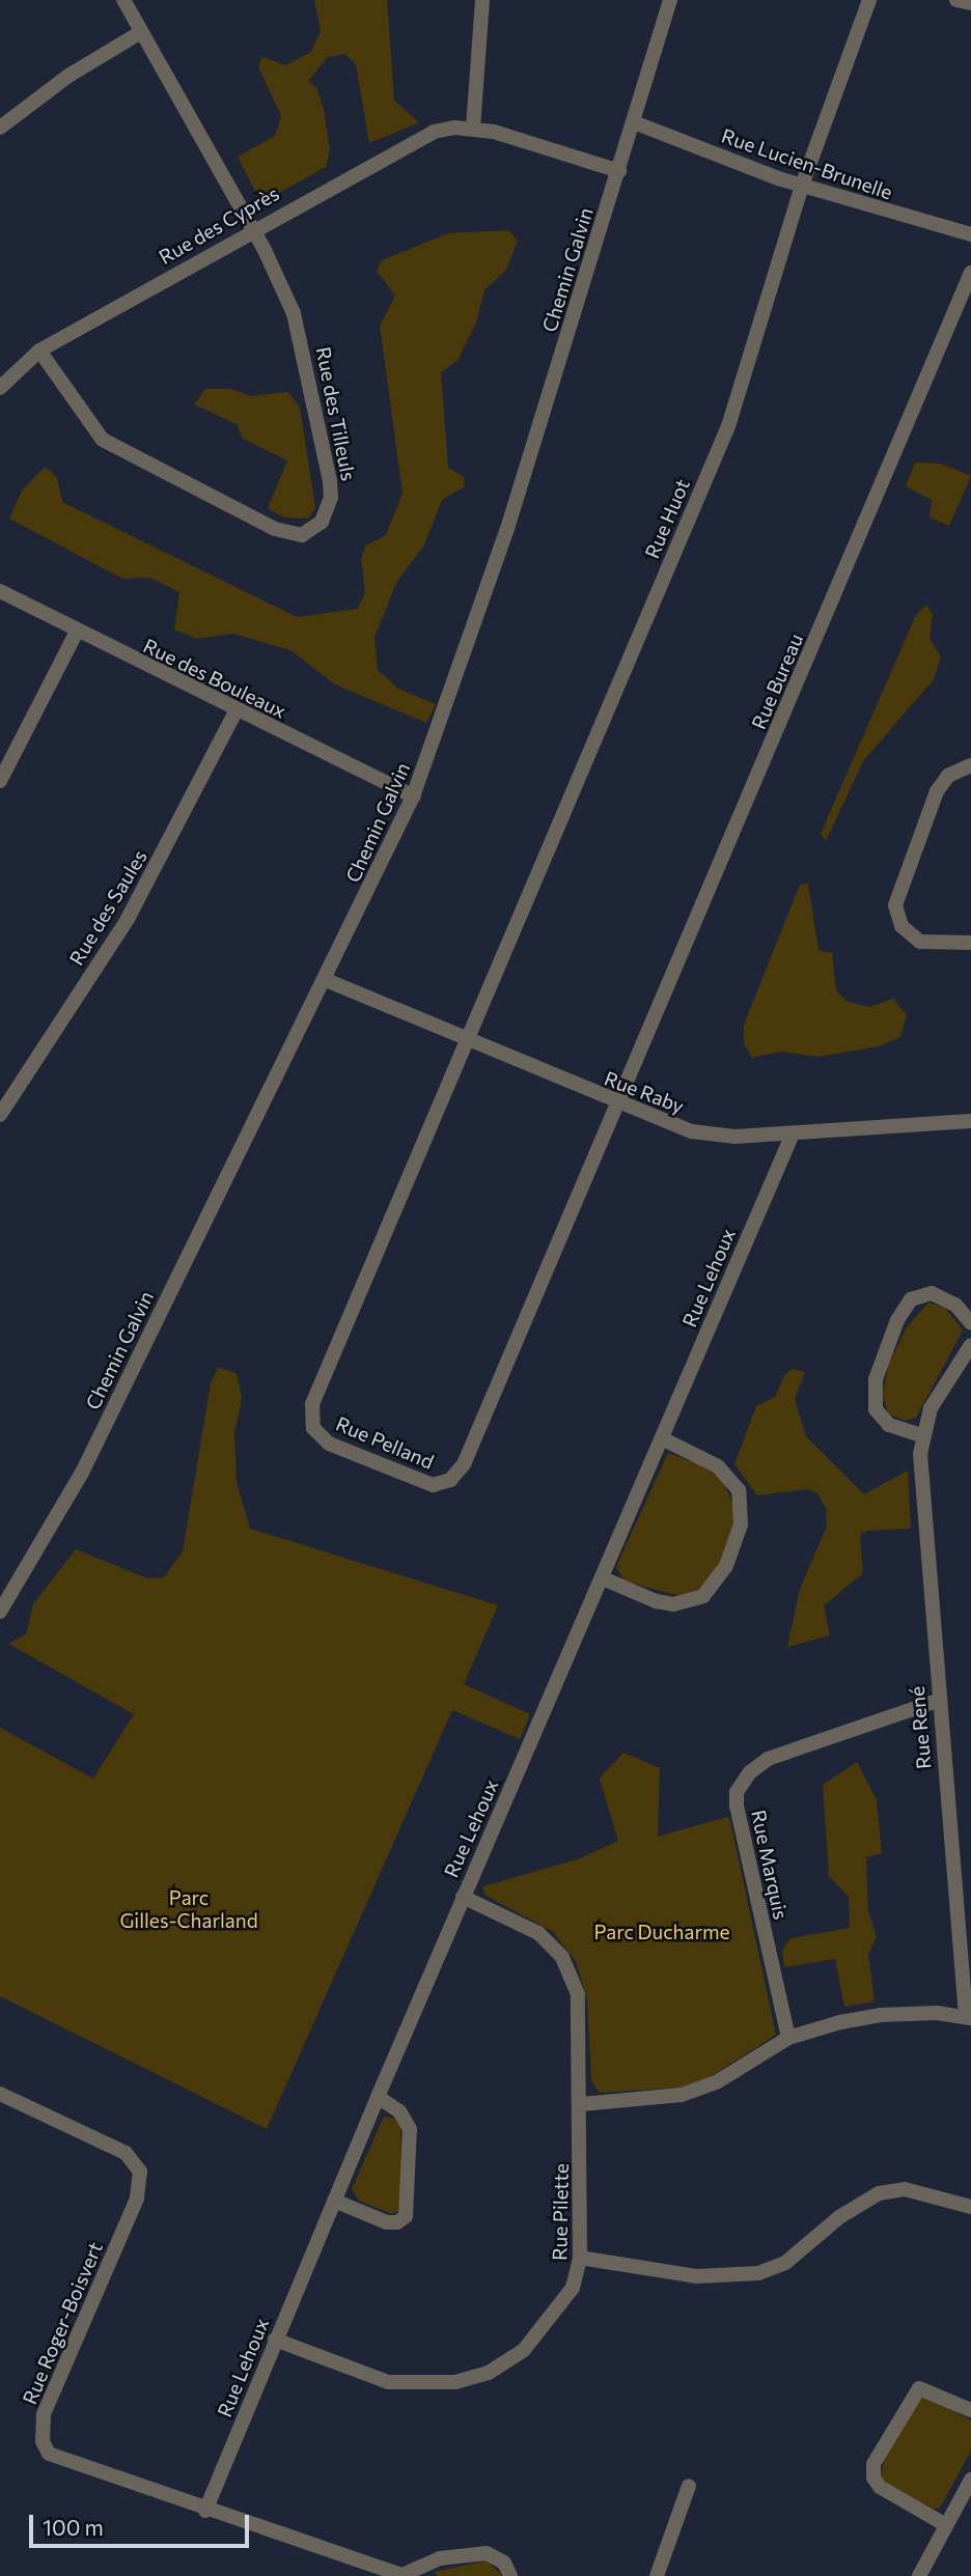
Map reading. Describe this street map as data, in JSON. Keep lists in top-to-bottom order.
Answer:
{
  "streets": {
    "street": [
      "Rue Lucien-Brunelle",
      "Rue des Cyprès",
      "Chemin Galvin",
      "Rue des Tilleuls",
      "Rue Huot",
      "Rue des Bouleaux",
      "Rue Bureau",
      "Rue des Saules",
      "Rue Raby",
      "Rue Lehoux",
      "Rue Pelland",
      "Rue René",
      "Rue Marquis",
      "Rue Pilette",
      "Rue Roger-Boisvert"
    ]
  },
  "crossings": [
    ["Rue Lucien-Brunelle", "Chemin Galvin"],
    ["Rue Lucien-Brunelle", "Rue Huot"],
    ["Rue des Cyprès", "Rue des Tilleuls"],
    ["Chemin Galvin", "Rue des Bouleaux"],
    ["Chemin Galvin", "Rue Raby"],
    ["Rue Huot", "Rue Raby"],
    ["Rue Huot", "Rue Pelland"],
    ["Rue des Bouleaux", "Rue des Saules"],
    ["Rue Bureau", "Rue Raby"],
    ["Rue Bureau", "Rue Pelland"],
    ["Rue Raby", "Rue Lehoux"],
    ["Rue Raby", "Rue Pelland"],
    ["Rue Lehoux", "Rue Pilette"],
    ["Rue Lehoux", "Rue Roger-Boisvert"],
    ["Rue René", "Rue Marquis"]
  ],
  "parks": ["Parc Gilles-Charland", "Parc Ducharme"],
  "scale_bar": "100 m"
}
